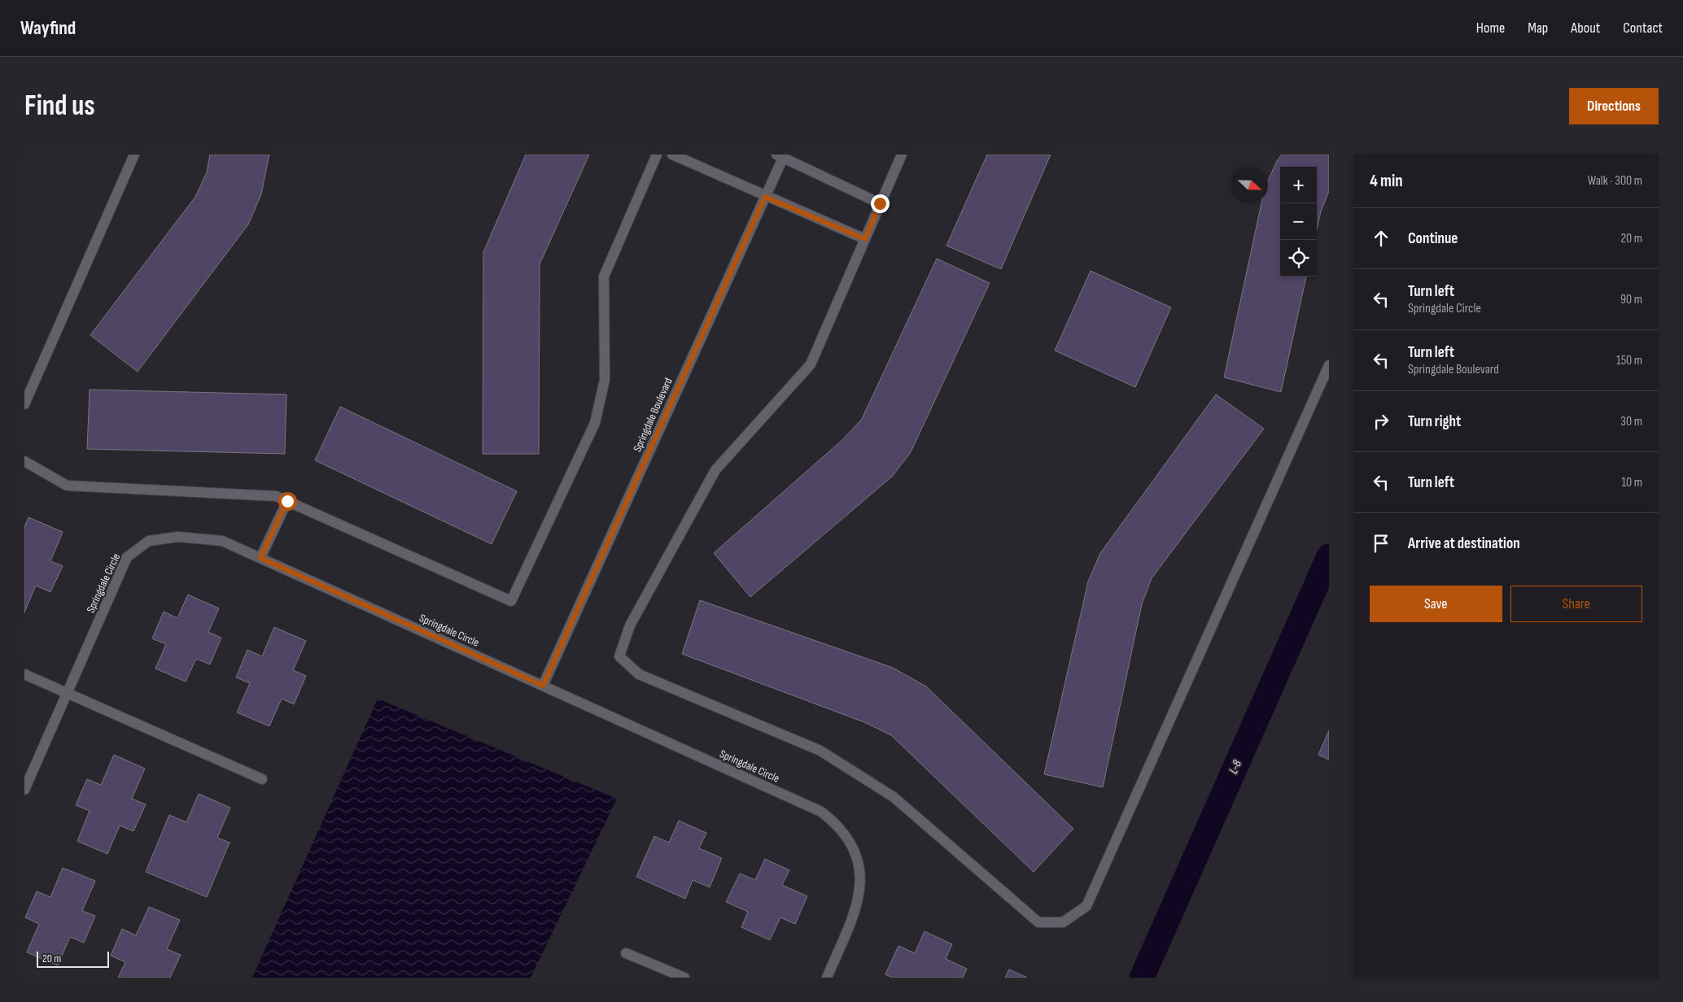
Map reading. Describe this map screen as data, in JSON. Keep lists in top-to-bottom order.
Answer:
{
  "streets": {
    "street": ["Springdale Boulevard", "Springdale Circle"]
  },
  "crossings": [
    ["Springdale Boulevard", "Springdale Circle"]
  ],
  "water": ["L-8"],
  "scale_bar": "20 m",
  "north": "right",
  "page": {
    "header": "Wayfind",
    "nav": [
      "Home",
      "Map",
      "About",
      "Contact"
    ],
    "buttons": [
      "Directions",
      ["Save", "Share"]
    ],
    "title": "Find us",
    "heading": ["4 min", "Walk · 300 m"],
    "map_buttons": ["+", "−"],
    "list": [
      ["Continue", "20 m"],
      ["Turn left", "Springdale Circle", "90 m"],
      ["Turn left", "Springdale Boulevard", "150 m"],
      ["Turn right", "30 m"],
      ["Turn left", "10 m"],
      "Arrive at destination"
    ],
    "scale": "20 m"
  }
}
